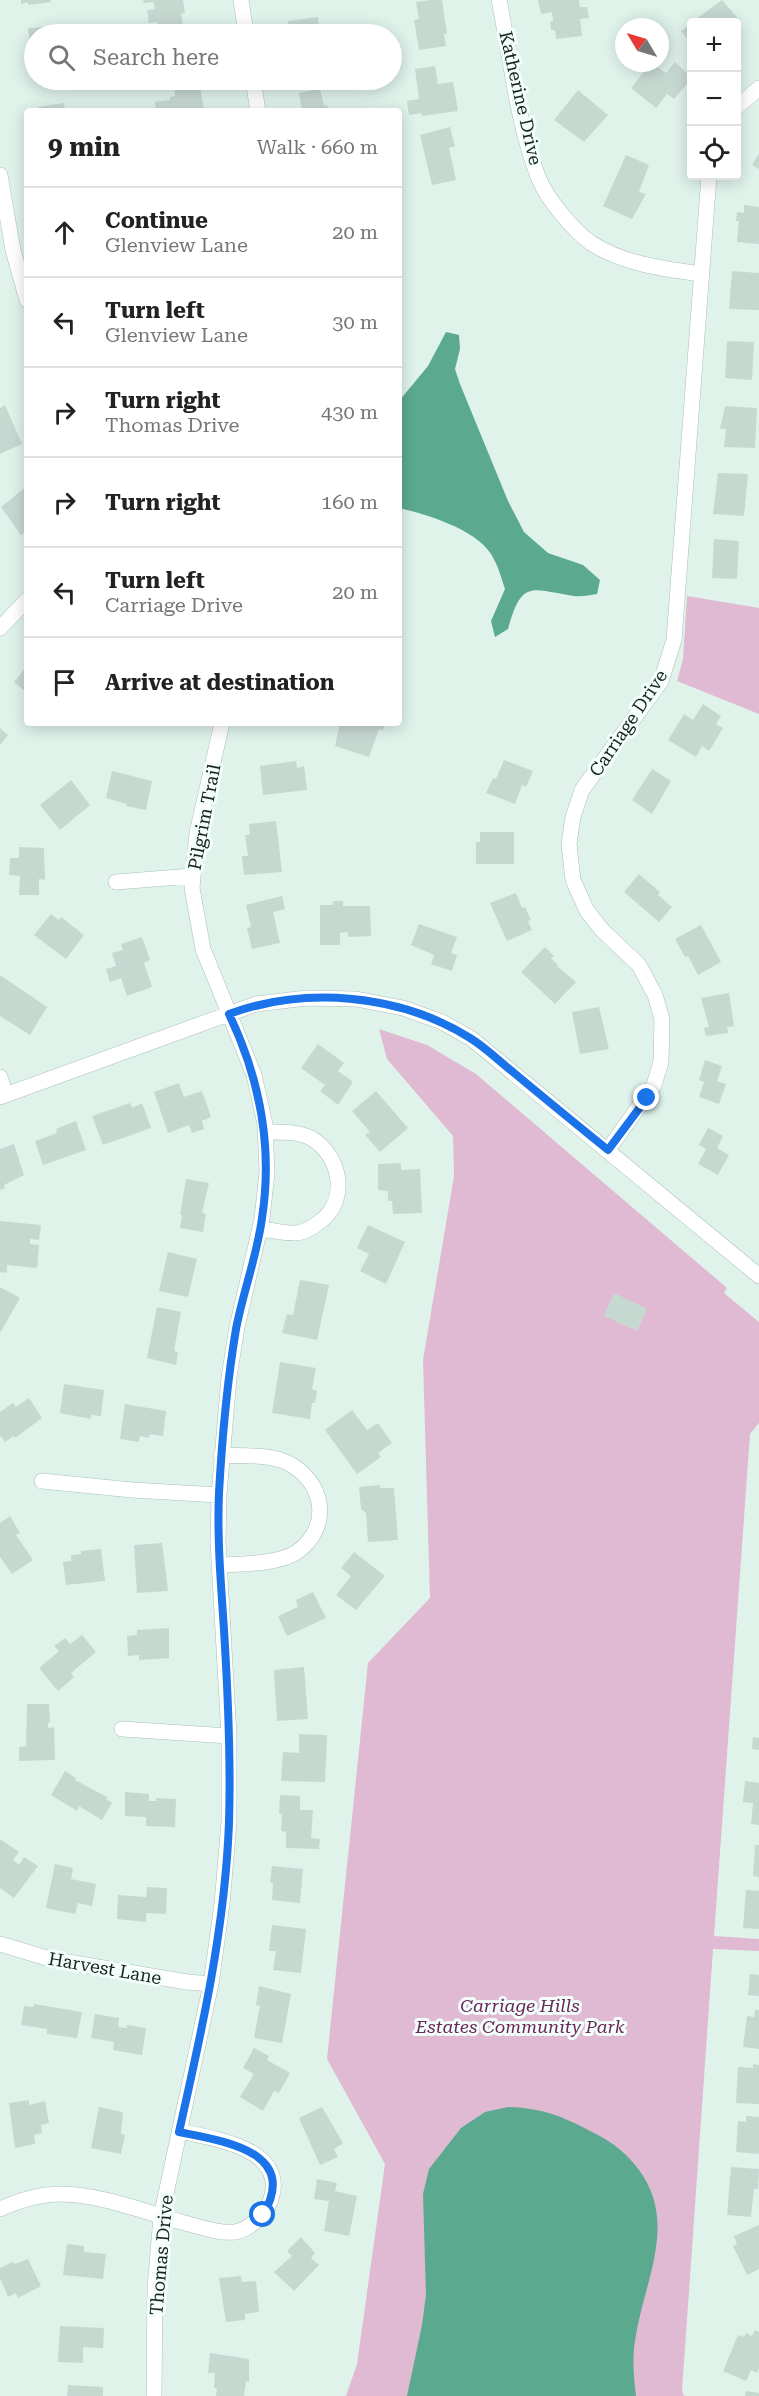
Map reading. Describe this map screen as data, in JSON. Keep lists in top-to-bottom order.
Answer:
{
  "streets": {
    "street": [
      "Katherine Drive",
      "Carriage Drive",
      "Pilgrim Trail",
      "Harvest Lane",
      "Thomas Drive"
    ]
  },
  "crossings": [
    ["Katherine Drive", "Carriage Drive"],
    ["Pilgrim Trail", "Thomas Drive"],
    ["Harvest Lane", "Thomas Drive"]
  ],
  "parks": ["Carriage Hills Estates Community Park"],
  "north": "top left",
  "page": {
    "map_buttons": ["+", "−"],
    "search": "Search here",
    "heading": ["9 min", "Walk · 660 m"],
    "list": [
      ["Continue", "Glenview Lane", "20 m"],
      ["Turn left", "Glenview Lane", "30 m"],
      ["Turn right", "Thomas Drive", "430 m"],
      ["Turn right", "160 m"],
      ["Turn left", "Carriage Drive", "20 m"],
      "Arrive at destination"
    ]
  }
}
